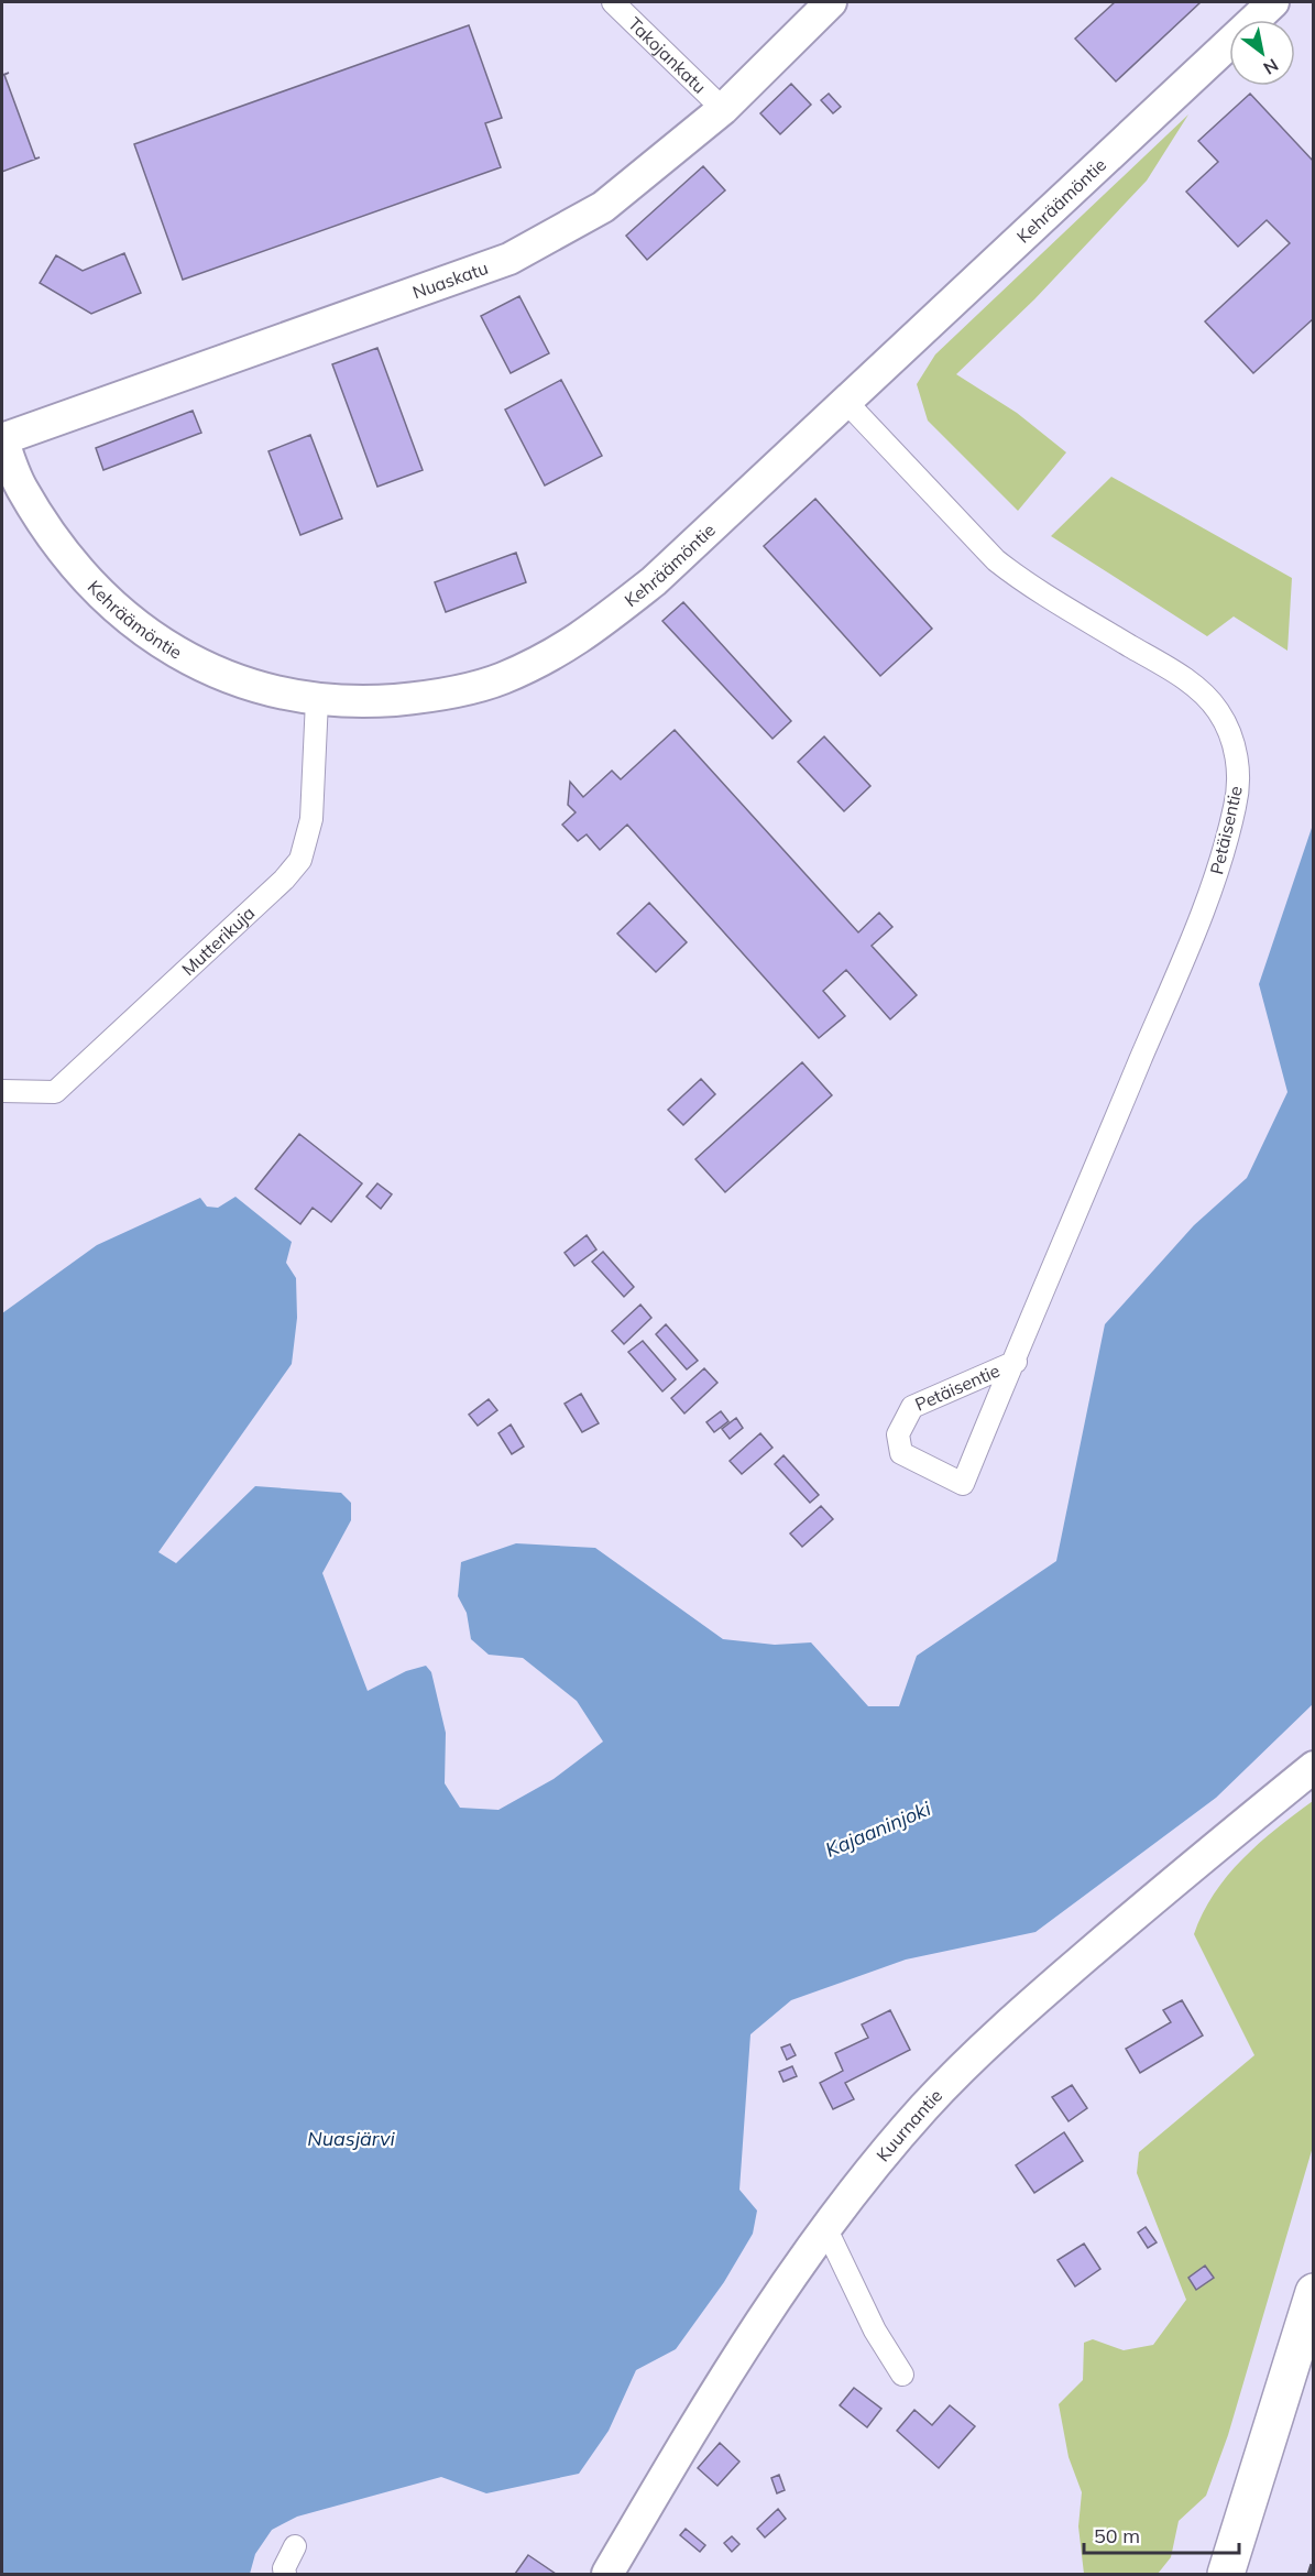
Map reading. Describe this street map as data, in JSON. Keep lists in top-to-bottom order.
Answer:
{
  "streets": {
    "street": [
      "Takojankatu",
      "Kehräämöntie",
      "Nuaskatu",
      "Petäisentie",
      "Mutterikuja",
      "Kuurnantie"
    ]
  },
  "crossings": [
    ["Takojankatu", "Nuaskatu"],
    ["Kehräämöntie", "Nuaskatu"],
    ["Kehräämöntie", "Petäisentie"],
    ["Kehräämöntie", "Mutterikuja"]
  ],
  "water": ["Kajaaninjoki", "Nuasjärvi"],
  "scale_bar": "50 m",
  "north": "bottom right"
}
